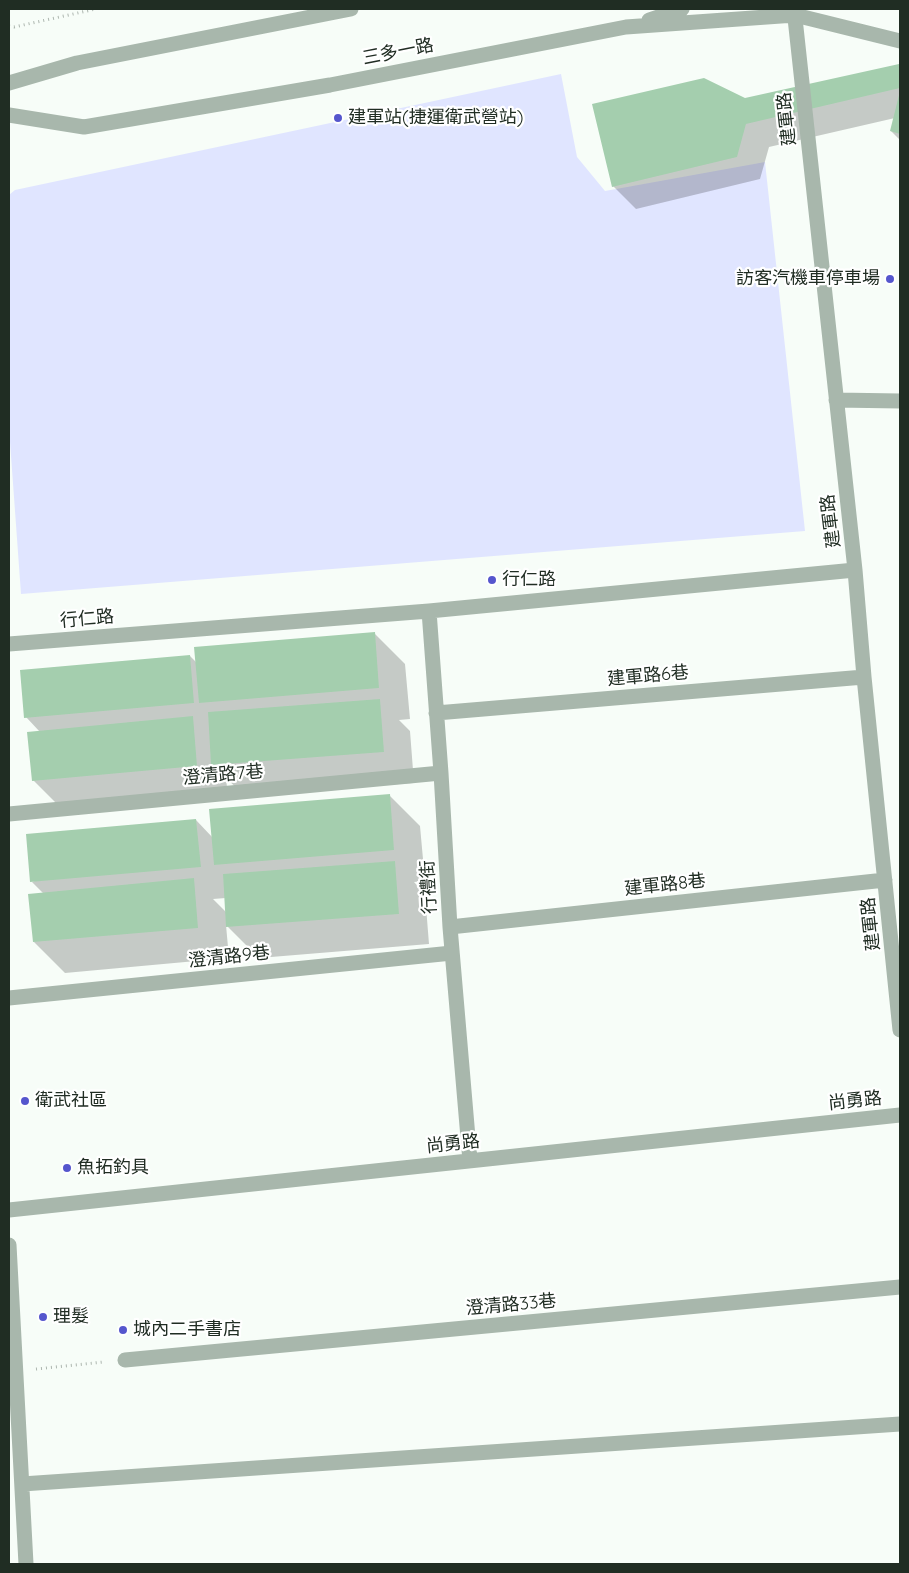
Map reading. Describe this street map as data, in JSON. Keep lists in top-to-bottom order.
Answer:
{
  "streets": {
    "street": [
      "三多一路",
      "建軍路",
      "行仁路",
      "建軍路6巷",
      "澄清路7巷",
      "建軍路8巷",
      "行禮街",
      "澄清路9巷",
      "尚勇路",
      "澄清路33巷"
    ]
  },
  "crossings": [
    ["三多一路", "建軍路"],
    ["建軍路", "行仁路"],
    ["建軍路", "建軍路6巷"],
    ["建軍路", "建軍路8巷"],
    ["行仁路", "行禮街"],
    ["建軍路6巷", "行禮街"],
    ["澄清路7巷", "行禮街"],
    ["建軍路8巷", "行禮街"],
    ["行禮街", "澄清路9巷"],
    ["行禮街", "尚勇路"]
  ],
  "places": [
    "建軍站(捷運衛武營站)",
    "訪客汽機車停車場",
    "行仁路",
    "衛武社區",
    "魚拓釣具",
    "理髮",
    "城內二手書店"
  ]
}
